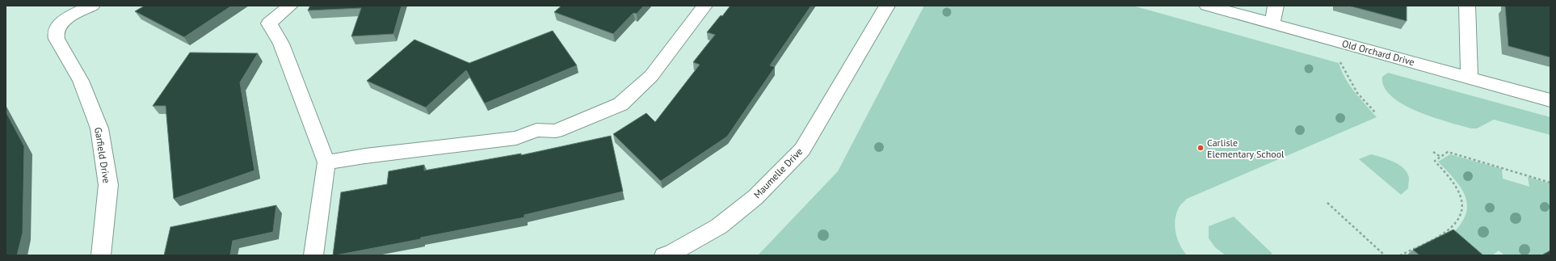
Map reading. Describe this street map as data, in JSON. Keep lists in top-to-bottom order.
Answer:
{
  "streets": {
    "street": ["Old Orchard Drive", "Garfield Drive", "Maumelle Drive"]
  },
  "places": ["Carlisle Elementary School"]
}
